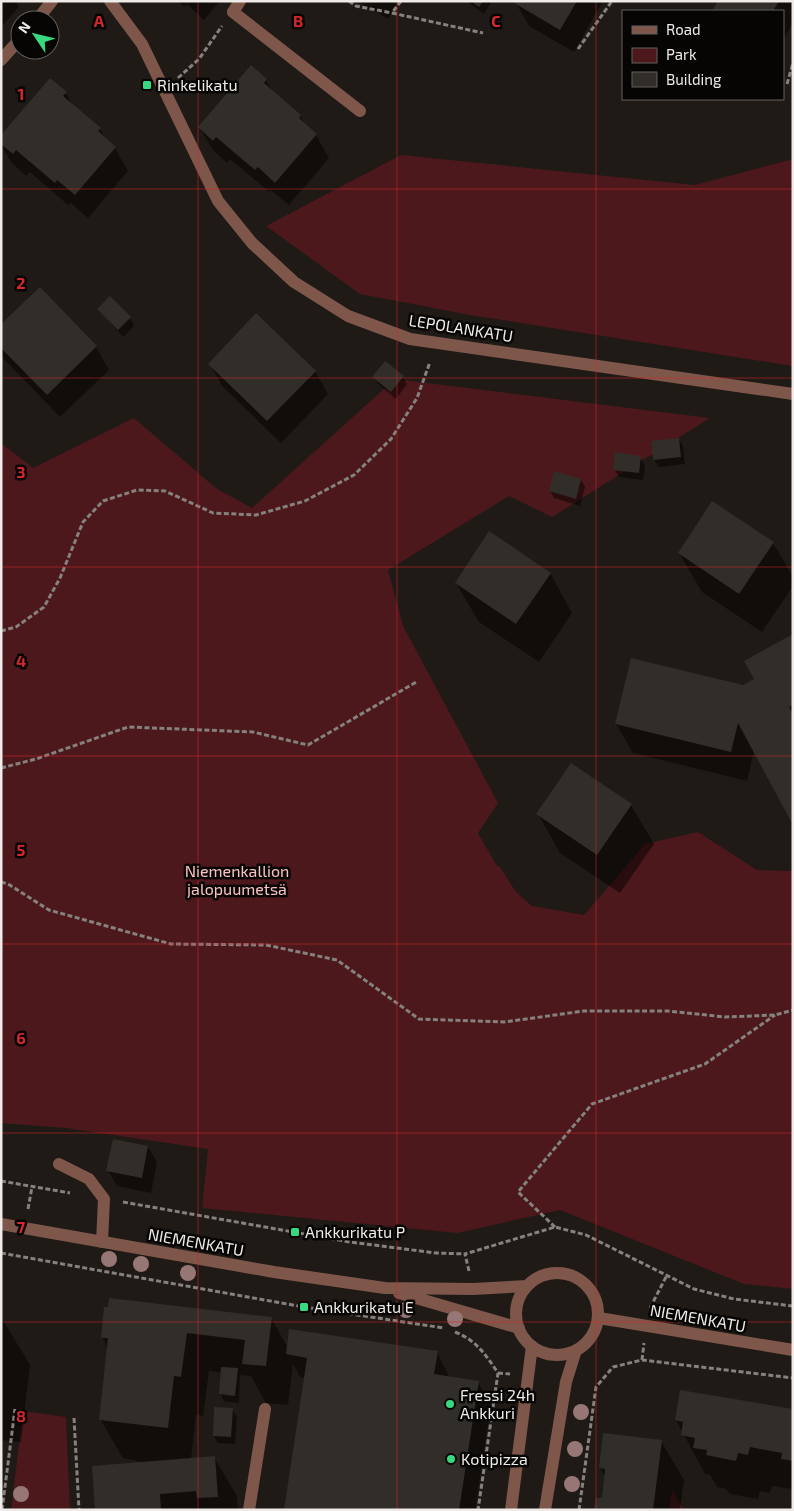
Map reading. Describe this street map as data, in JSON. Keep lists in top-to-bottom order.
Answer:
{
  "streets": {
    "street": ["LEPOLANKATU", "NIEMENKATU"]
  },
  "parks": ["Niemenkallion jalopuumetsä"],
  "places": {
    "transit": ["Rinkelikatu", "Ankkurikatu P", "Ankkurikatu E"],
    "other": ["Fressi 24h Ankkuri", "Kotipizza"]
  },
  "legend": ["Road", "Park", "Building"],
  "north": "top left",
  "grid": {
    "columns": ["A", "B", "C"],
    "rows": [
      "1",
      "2",
      "3",
      "4",
      "5",
      "6",
      "7",
      "8"
    ]
  }
}
